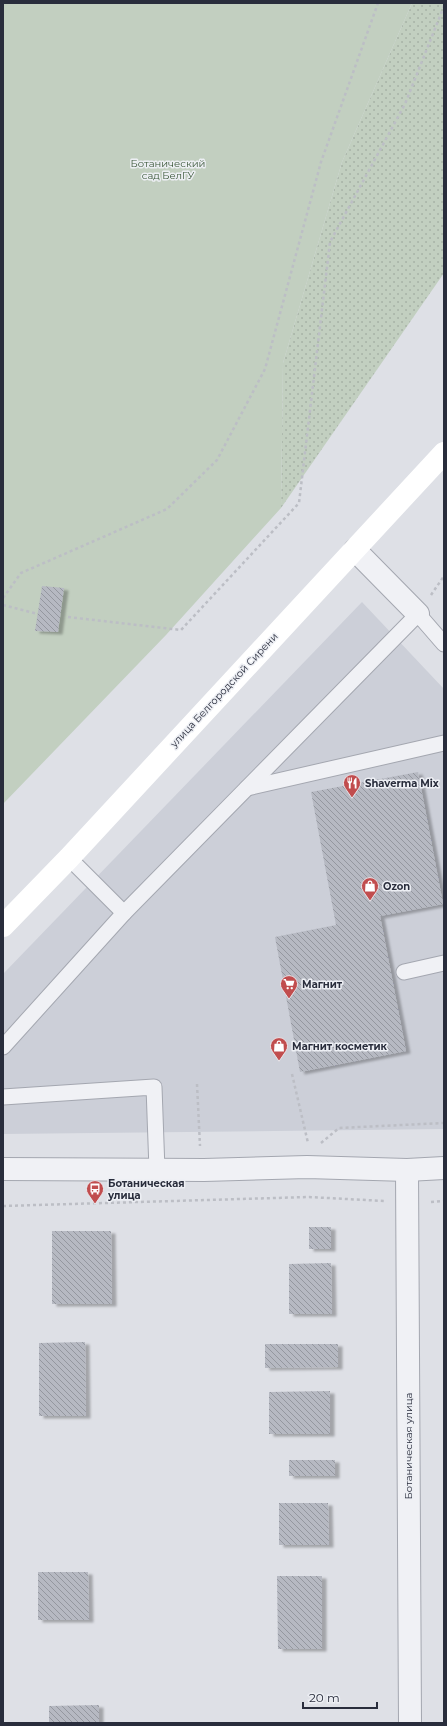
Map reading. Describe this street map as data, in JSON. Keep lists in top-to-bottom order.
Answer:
{
  "streets": {
    "main road": ["улица Белгородской Сирени"],
    "street": ["Ботаническая улица"]
  },
  "parks": ["Ботанический сад БелГУ"],
  "places": {
    "restaurant": ["Shaverma Mix"],
    "shop": ["Ozon", "Магнит косметик"],
    "supermarket": ["Магнит"],
    "bus stop": ["Ботаническая улица"]
  },
  "scale_bar": "20 m"
}
